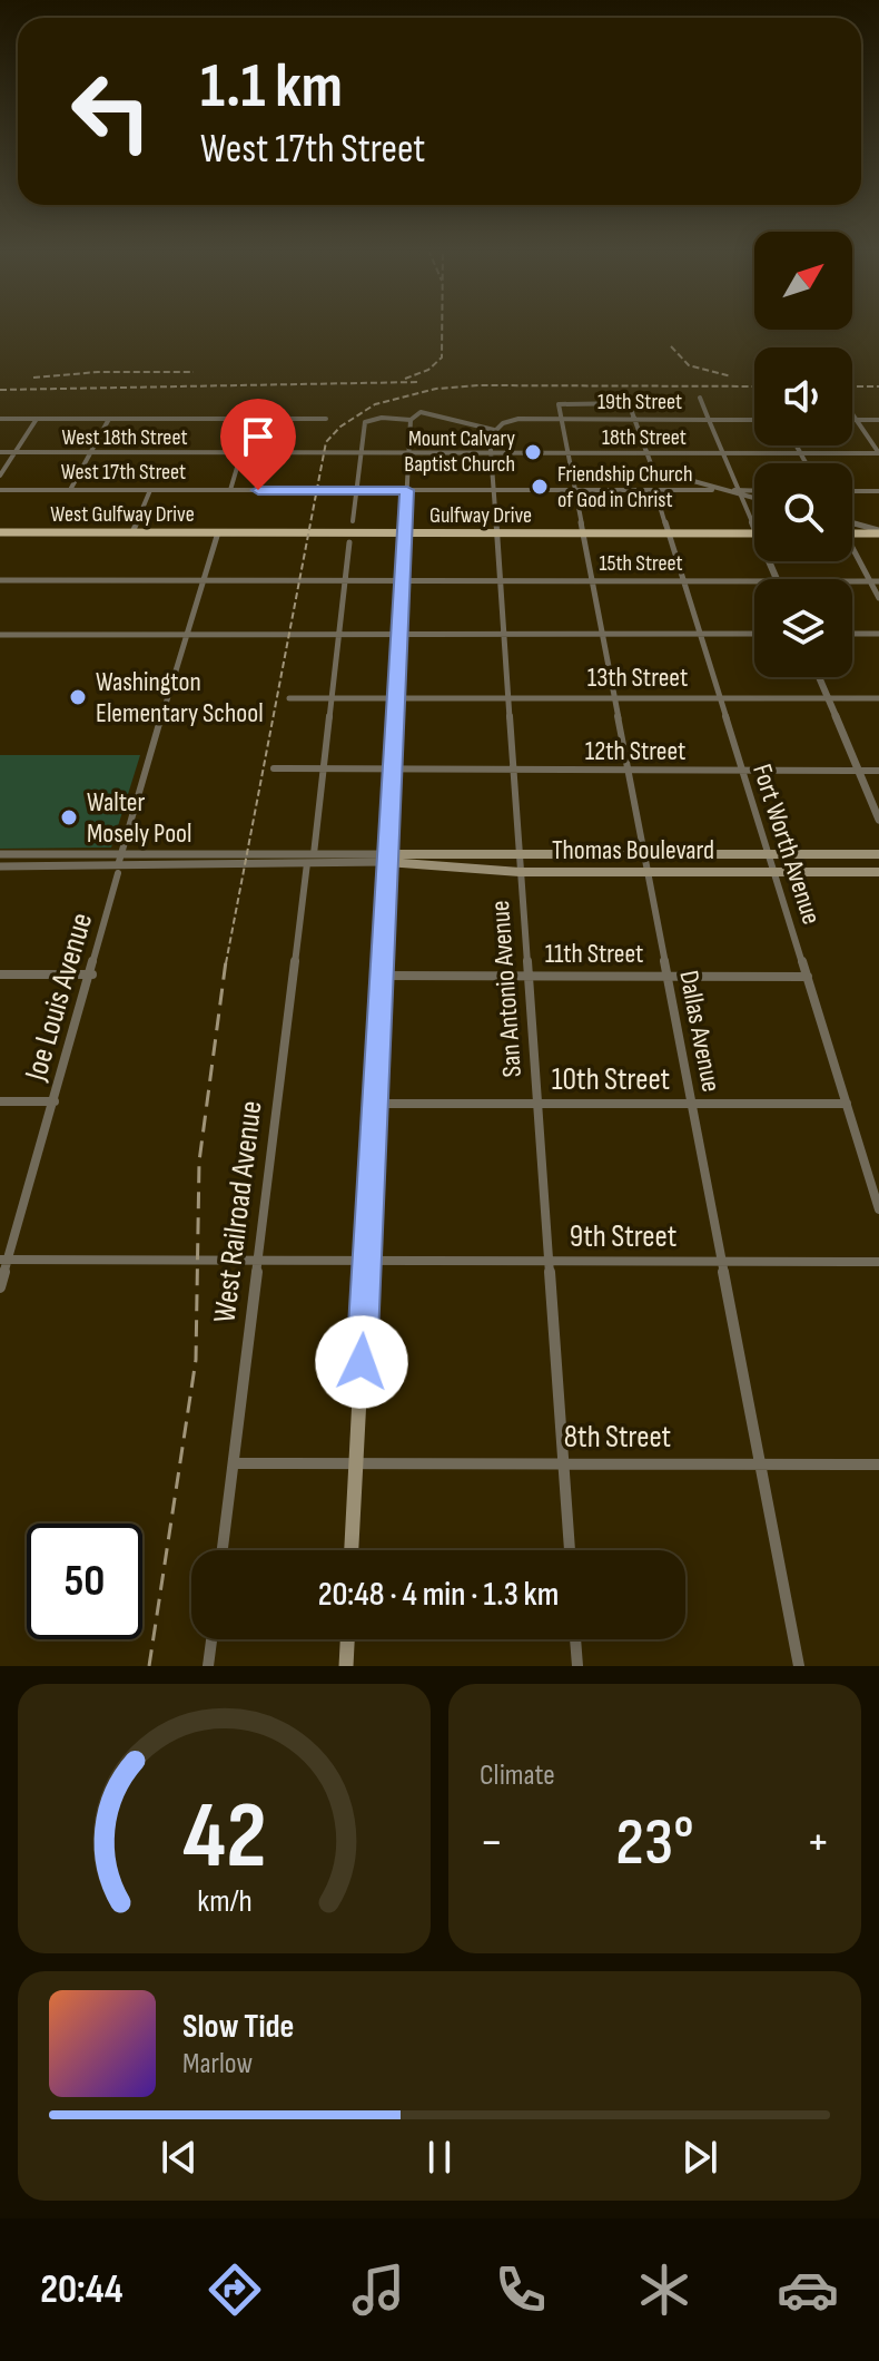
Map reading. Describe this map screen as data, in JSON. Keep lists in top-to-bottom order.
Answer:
{
  "streets": {
    "main road": ["West Gulfway Drive", "Gulfway Drive", "Thomas Boulevard"],
    "street": [
      "19th Street",
      "West 18th Street",
      "18th Street",
      "West 17th Street",
      "15th Street",
      "13th Street",
      "12th Street",
      "Fort Worth Avenue",
      "11th Street",
      "San Antonio Avenue",
      "Joe Louis Avenue",
      "Dallas Avenue",
      "10th Street",
      "West Railroad Avenue",
      "9th Street",
      "8th Street"
    ]
  },
  "crossings": [
    ["19th Street", "San Antonio Avenue"],
    ["19th Street", "Dallas Avenue"],
    ["West 18th Street", "18th Street"],
    ["18th Street", "San Antonio Avenue"],
    ["18th Street", "Dallas Avenue"],
    ["West 17th Street", "Fort Worth Avenue"],
    ["West 17th Street", "San Antonio Avenue"],
    ["West 17th Street", "Dallas Avenue"],
    ["West Gulfway Drive", "Gulfway Drive"],
    ["West Gulfway Drive", "Joe Louis Avenue"],
    ["Gulfway Drive", "Fort Worth Avenue"],
    ["Gulfway Drive", "San Antonio Avenue"],
    ["Gulfway Drive", "Dallas Avenue"],
    ["15th Street", "Fort Worth Avenue"],
    ["15th Street", "San Antonio Avenue"],
    ["15th Street", "Joe Louis Avenue"],
    ["15th Street", "Dallas Avenue"],
    ["15th Street", "West Railroad Avenue"],
    ["13th Street", "Fort Worth Avenue"],
    ["13th Street", "San Antonio Avenue"],
    ["13th Street", "Dallas Avenue"],
    ["13th Street", "West Railroad Avenue"],
    ["12th Street", "Fort Worth Avenue"],
    ["12th Street", "San Antonio Avenue"],
    ["12th Street", "Dallas Avenue"],
    ["12th Street", "West Railroad Avenue"],
    ["Fort Worth Avenue", "Thomas Boulevard"],
    ["Fort Worth Avenue", "11th Street"],
    ["Fort Worth Avenue", "10th Street"],
    ["Thomas Boulevard", "San Antonio Avenue"],
    ["Thomas Boulevard", "Dallas Avenue"],
    ["11th Street", "San Antonio Avenue"],
    ["11th Street", "Dallas Avenue"],
    ["San Antonio Avenue", "10th Street"],
    ["San Antonio Avenue", "9th Street"],
    ["San Antonio Avenue", "8th Street"],
    ["Joe Louis Avenue", "9th Street"],
    ["Dallas Avenue", "10th Street"],
    ["Dallas Avenue", "9th Street"],
    ["Dallas Avenue", "8th Street"],
    ["West Railroad Avenue", "9th Street"],
    ["West Railroad Avenue", "8th Street"]
  ],
  "places": [
    "Mount Calvary Baptist Church",
    "Friendship Church of God in Christ",
    "Washington Elementary School",
    "Walter Mosely Pool"
  ],
  "north": "top right",
  "page": {
    "turn": ["1.1 km", "West 17th Street"],
    "limit": "50",
    "trip": "20:48 · 4 min · 1.3 km",
    "tile": "Climate",
    "heat": ["−", "23°", "+"],
    "song": ["Slow Tide", "Marlow"],
    "tabs": "20:44",
    "gauge": ["42", "km/h"]
  }
}
